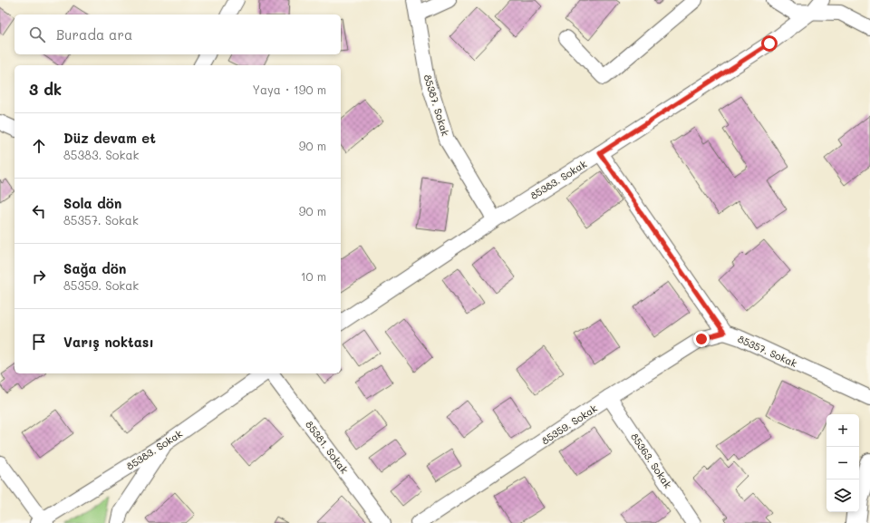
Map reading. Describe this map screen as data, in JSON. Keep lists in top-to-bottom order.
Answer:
{
  "streets": {
    "street": [
      "85387. Sokak",
      "85383. Sokak",
      "85357. Sokak",
      "85359. Sokak",
      "85381. Sokak",
      "85363. Sokak"
    ]
  },
  "crossings": [
    ["85387. Sokak", "85383. Sokak"],
    ["85357. Sokak", "85359. Sokak"],
    ["85359. Sokak", "85363. Sokak"]
  ],
  "page": {
    "search": "Burada ara",
    "heading": ["3 dk", "Yaya · 190 m"],
    "list": [
      ["Düz devam et", "85383. Sokak", "90 m"],
      ["Sola dön", "85357. Sokak", "90 m"],
      ["Sağa dön", "85359. Sokak", "10 m"],
      "Varış noktası"
    ],
    "map_buttons": ["+", "−"]
  }
}
